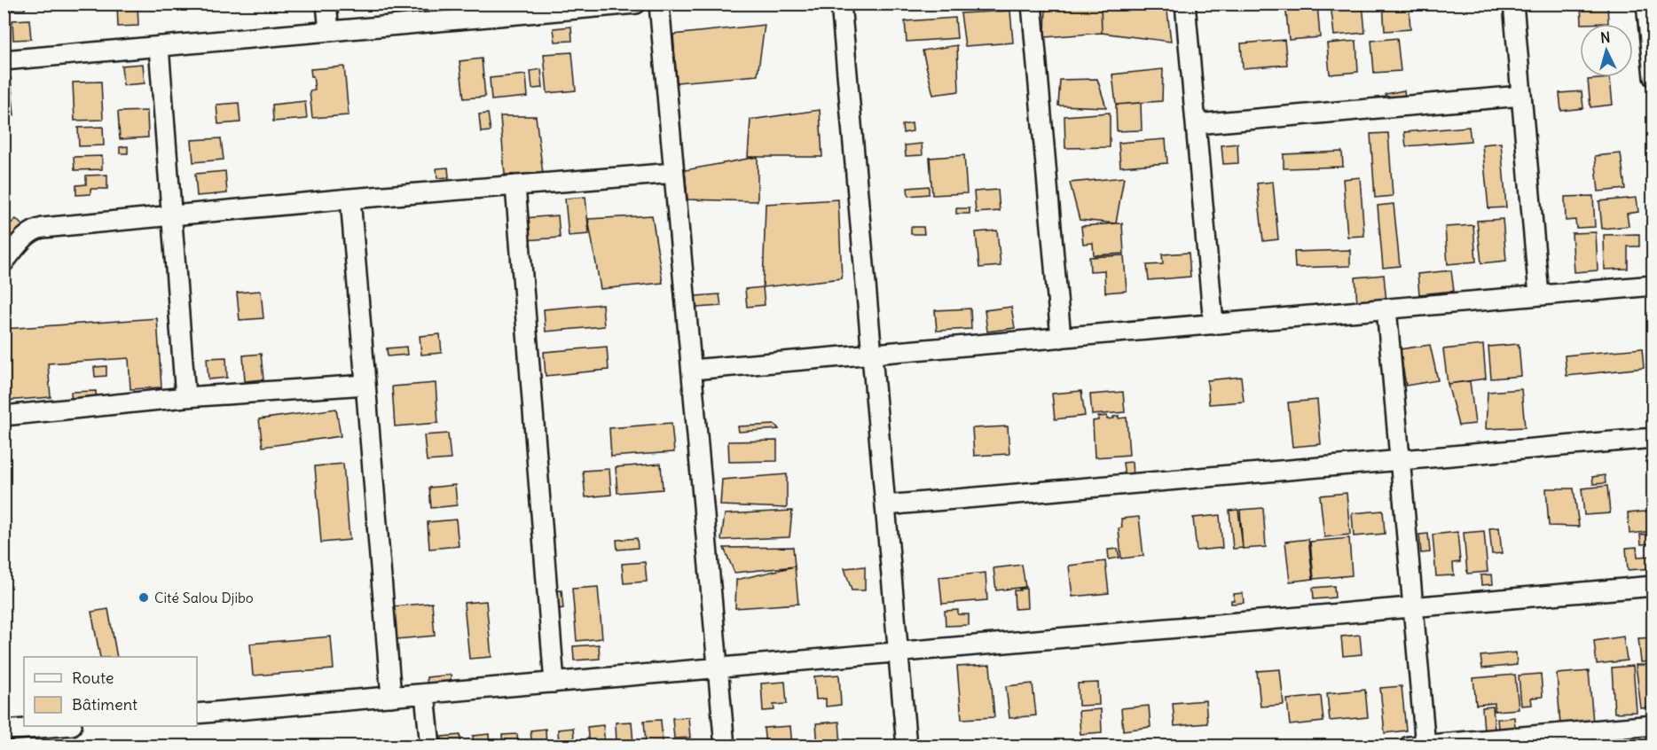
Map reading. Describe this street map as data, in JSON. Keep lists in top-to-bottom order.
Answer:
{
  "places": ["Cité Salou Djibo"],
  "legend": ["Route", "Bâtiment"],
  "north": "top"
}
